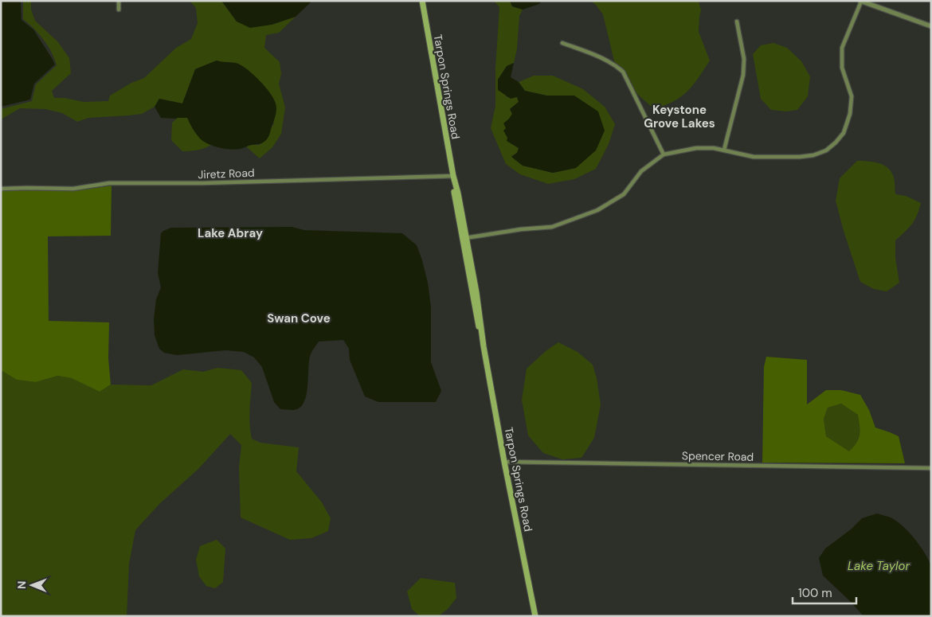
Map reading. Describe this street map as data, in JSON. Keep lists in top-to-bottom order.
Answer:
{
  "streets": {
    "main road": ["Tarpon Springs Road"],
    "street": ["Jiretz Road", "Spencer Road"]
  },
  "crossings": [
    ["Tarpon Springs Road", "Jiretz Road"],
    ["Tarpon Springs Road", "Spencer Road"]
  ],
  "districts": ["Keystone Grove Lakes", "Lake Abray", "Swan Cove"],
  "water": ["Lake Taylor"],
  "scale_bar": "100 m",
  "north": "left"
}
